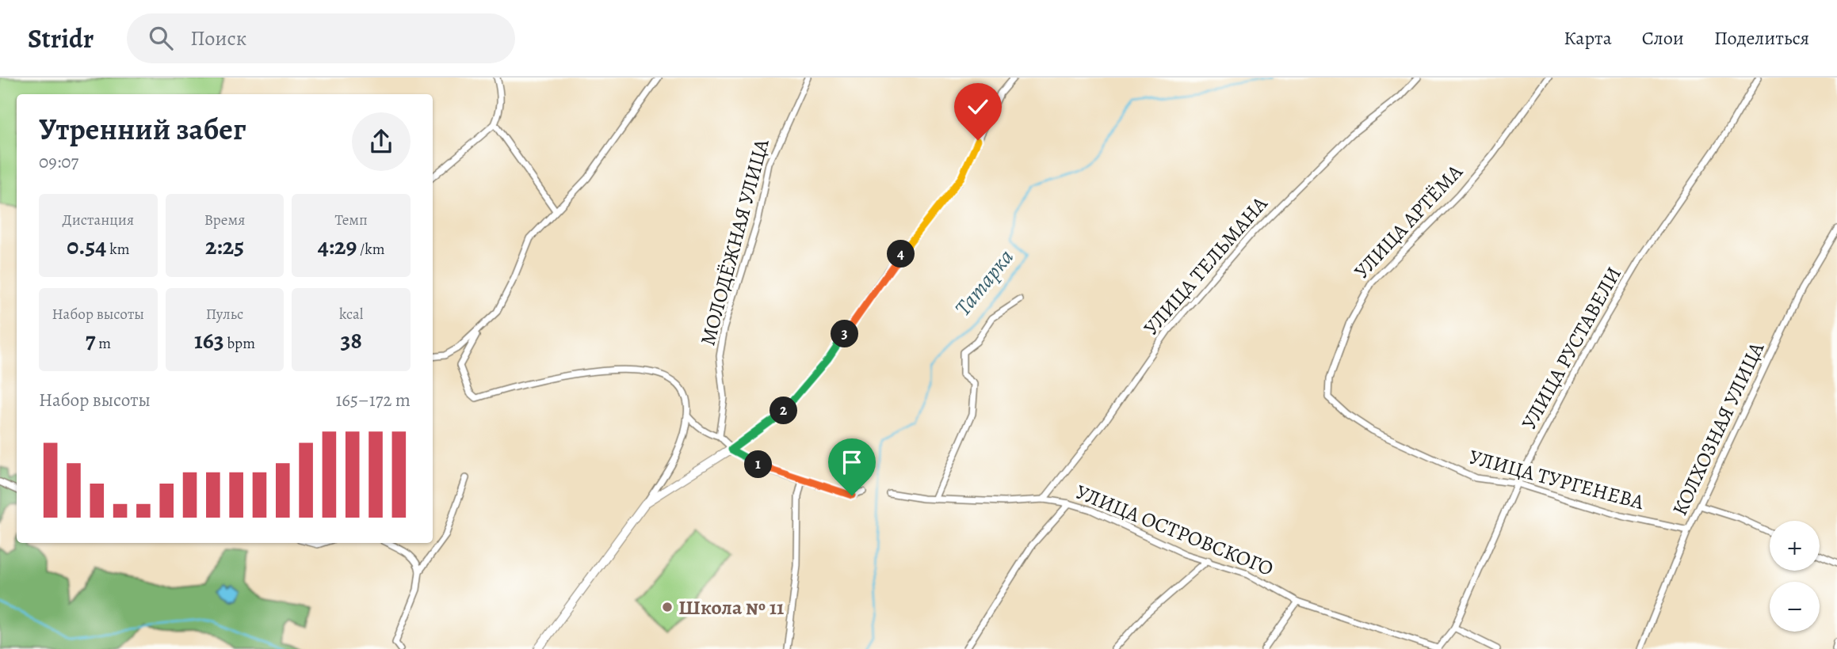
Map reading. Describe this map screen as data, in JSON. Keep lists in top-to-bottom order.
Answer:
{
  "streets": {
    "street": [
      "УЛИЦА АРТЁМА",
      "МОЛОДЁЖНАЯ УЛИЦА",
      "УЛИЦА ТЕЛЬМАНА",
      "УЛИЦА РУСТАВЕЛИ",
      "КОЛХОЗНАЯ УЛИЦА",
      "УЛИЦА ТУРГЕНЕВА",
      "УЛИЦА ОСТРОВСКОГО"
    ]
  },
  "crossings": [
    ["УЛИЦА АРТЁМА", "УЛИЦА ТУРГЕНЕВА"],
    ["УЛИЦА ТЕЛЬМАНА", "УЛИЦА ОСТРОВСКОГО"],
    ["УЛИЦА РУСТАВЕЛИ", "УЛИЦА ТУРГЕНЕВА"],
    ["УЛИЦА РУСТАВЕЛИ", "УЛИЦА ОСТРОВСКОГО"],
    ["КОЛХОЗНАЯ УЛИЦА", "УЛИЦА ТУРГЕНЕВА"]
  ],
  "water": ["Татарка"],
  "places": ["Школа № 11"],
  "page": {
    "header": "Stridr",
    "search": "Поиск",
    "nav": ["Карта", "Слои", "Поделиться"],
    "heading": ["Утренний забег", "09:07"],
    "stats": [
      ["Дистанция", "0.54 km"],
      ["Время", "2:25"],
      ["Темп", "4:29 /km"],
      ["Набор высоты", "7 m"],
      ["Пульс", "163 bpm"],
      ["kcal", "38"]
    ],
    "pins": [
      "4",
      "3",
      "2",
      "1"
    ],
    "chart": ["Набор высоты", "165–172 m"],
    "map_buttons": ["+", "−"]
  }
}
